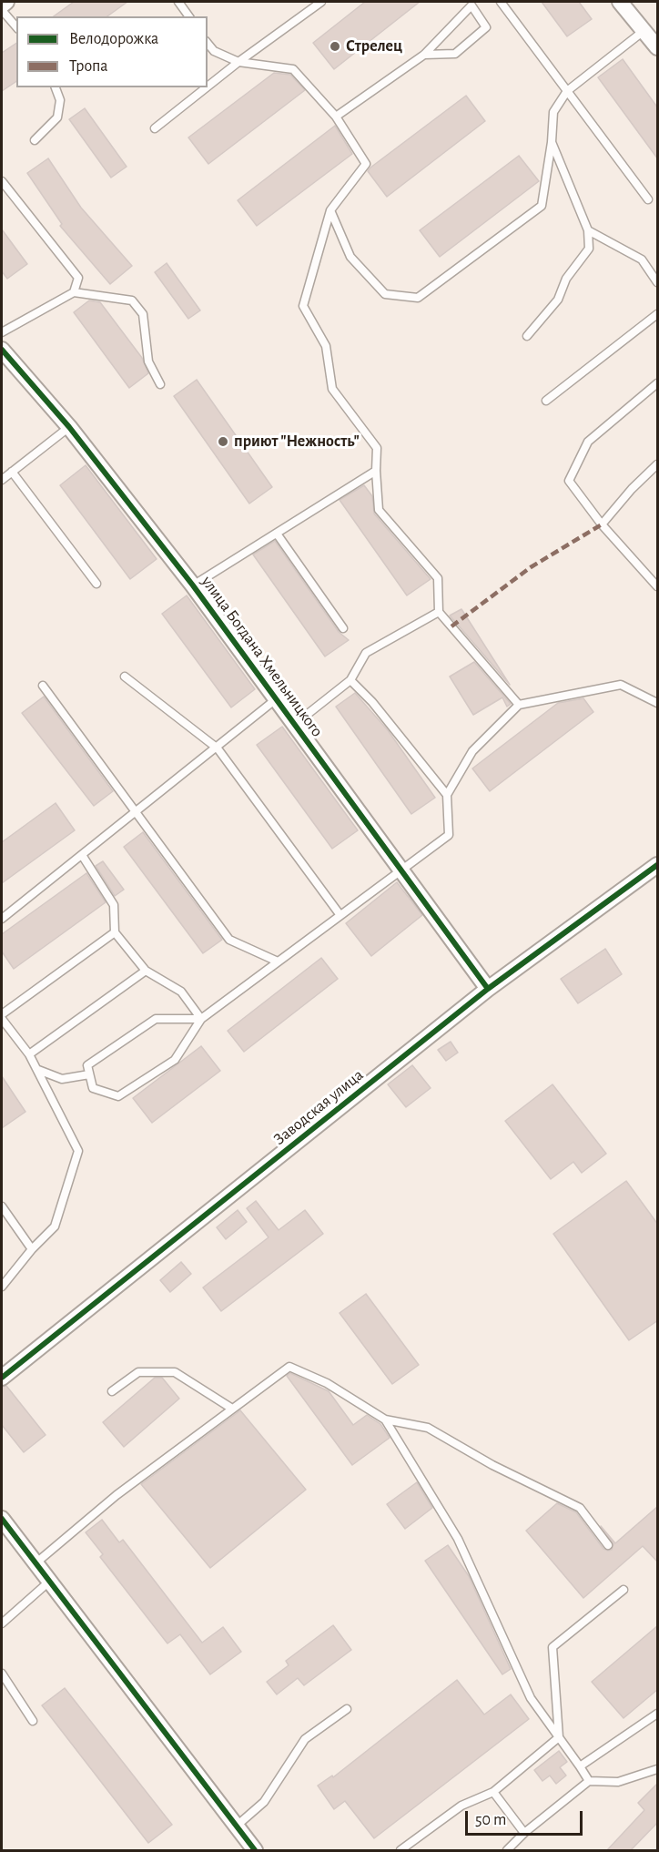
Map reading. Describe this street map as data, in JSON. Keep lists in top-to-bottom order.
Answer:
{
  "streets": {
    "street": ["улица Богдана Хмельницкого", "Заводская улица"]
  },
  "crossings": [
    ["улица Богдана Хмельницкого", "Заводская улица"]
  ],
  "places": ["Стрелец", "приют \"Нежность\""],
  "legend": ["Велодорожка", "Тропа"],
  "scale_bar": "50 m"
}
